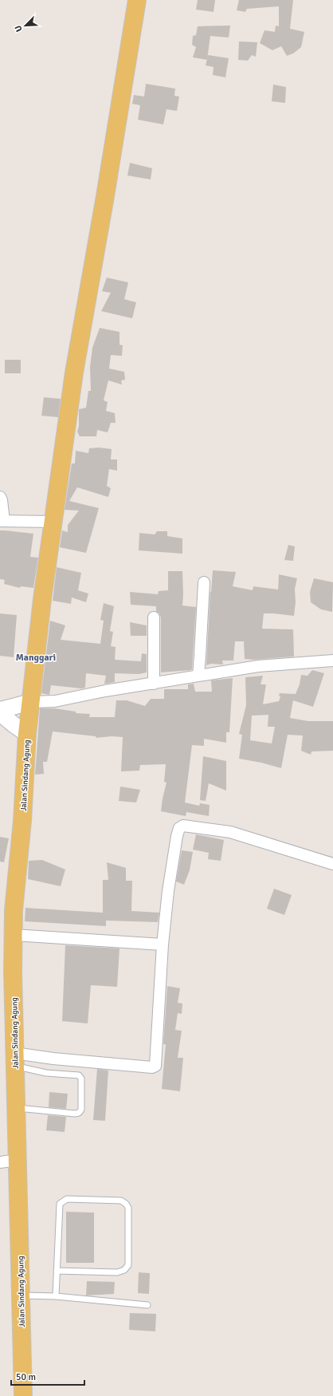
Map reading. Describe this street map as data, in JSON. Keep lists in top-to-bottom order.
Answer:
{
  "streets": {
    "main road": ["Jalan Sindang Agung"]
  },
  "districts": ["Manggari"],
  "scale_bar": "50 m",
  "north": "bottom left"
}
